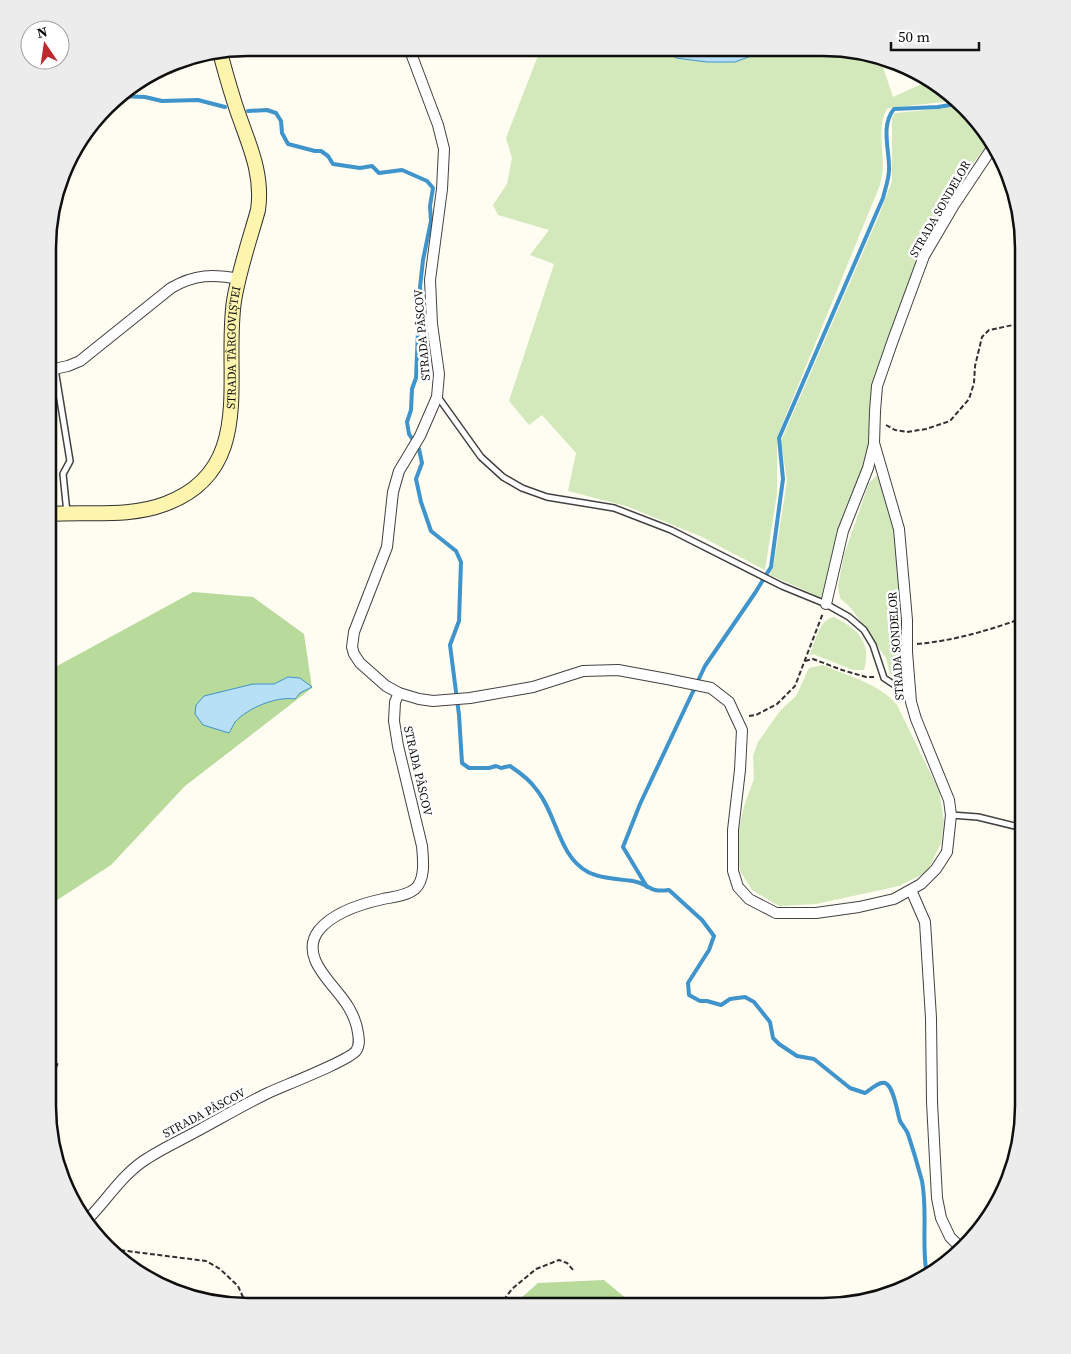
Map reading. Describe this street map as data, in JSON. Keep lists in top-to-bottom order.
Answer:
{
  "streets": {
    "main road": ["STRADA TÂRGOVIȘTEI"],
    "street": ["STRADA SONDELOR", "STRADA PÂSCOV"]
  },
  "crossings": [
    ["STRADA SONDELOR", "STRADA PÂSCOV"]
  ],
  "scale_bar": "50 m",
  "north": "top"
}
